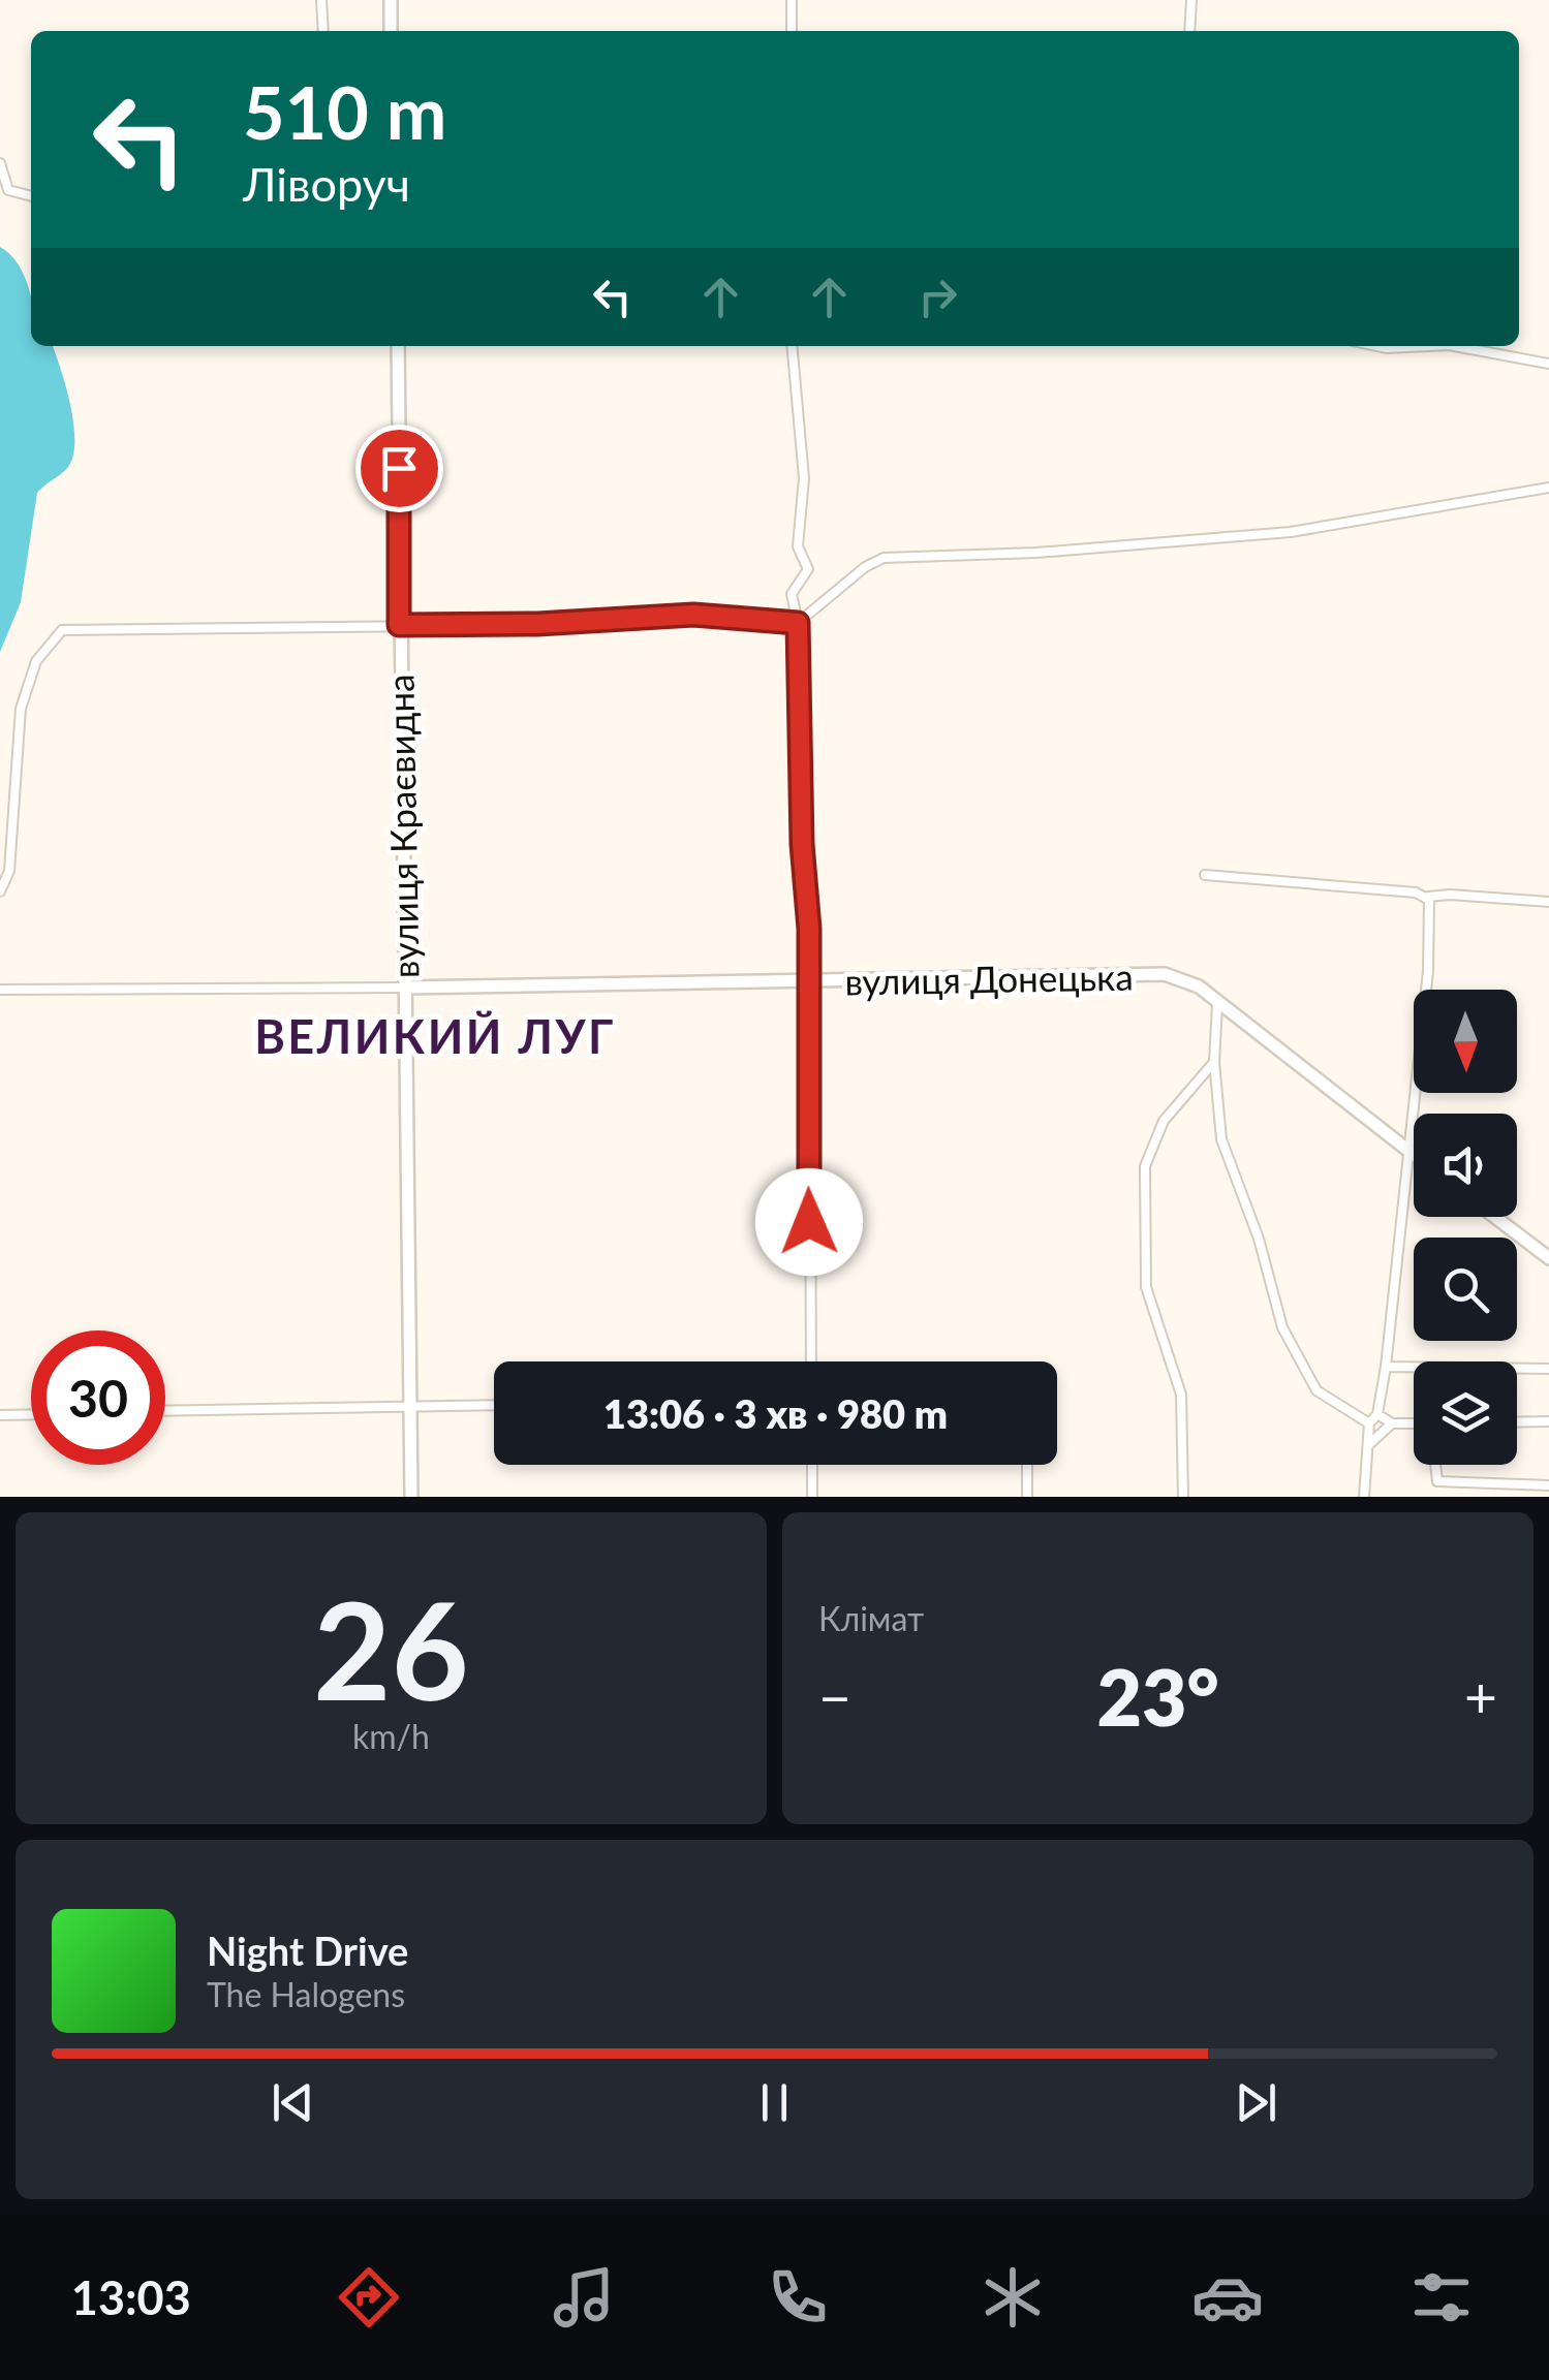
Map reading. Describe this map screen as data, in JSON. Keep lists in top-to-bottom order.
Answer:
{
  "streets": {
    "street": ["вулиця Краєвидна", "вулиця Донецька"]
  },
  "crossings": [
    ["вулиця Краєвидна", "вулиця Донецька"]
  ],
  "districts": ["ВЕЛИКИЙ ЛУГ"],
  "north": "bottom",
  "page": {
    "turn": ["510 m", "Ліворуч"],
    "limit": "30",
    "trip": "13:06 · 3 хв · 980 m",
    "tile": [
      ["26", "km/h"],
      "Клімат"
    ],
    "heat": ["−", "23°", "+"],
    "song": ["Night Drive", "The Halogens"],
    "tabs": "13:03"
  }
}
